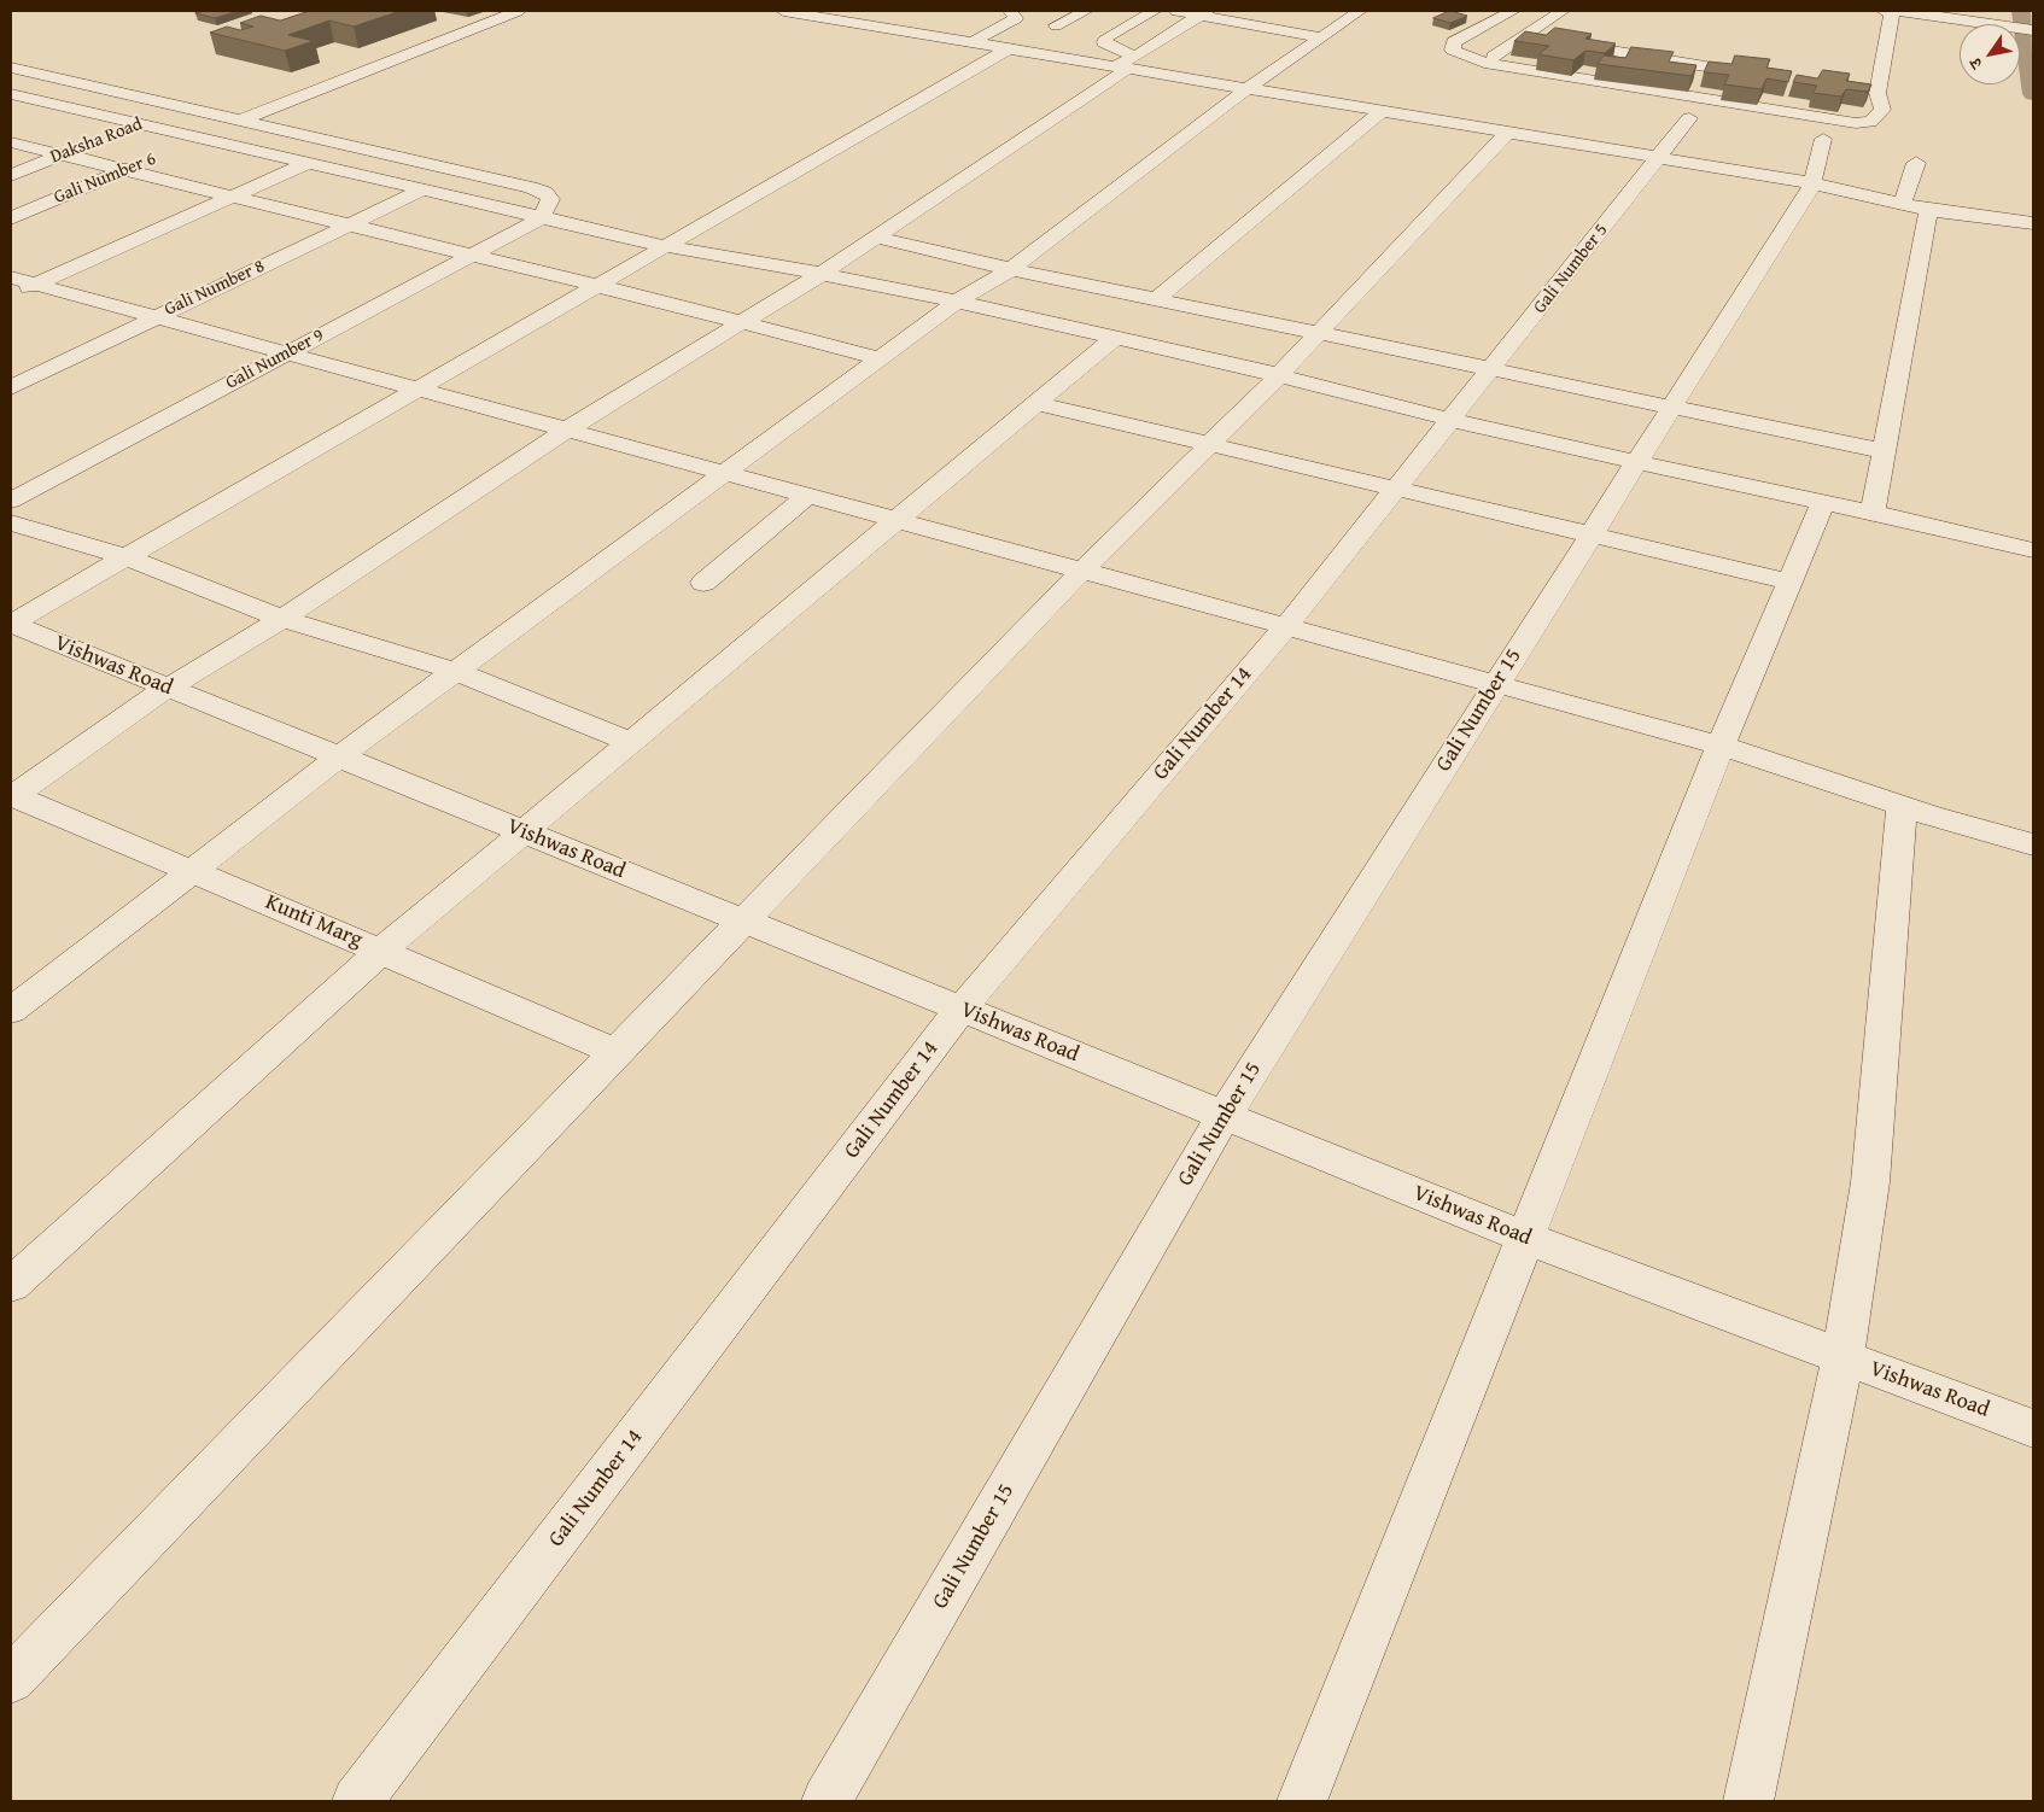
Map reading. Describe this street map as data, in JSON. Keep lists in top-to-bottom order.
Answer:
{
  "streets": {
    "street": [
      "Daksha Road",
      "Gali Number 6",
      "Gali Number 5",
      "Gali Number 8",
      "Gali Number 9",
      "Vishwas Road",
      "Gali Number 15",
      "Gali Number 14",
      "Kunti Marg"
    ]
  },
  "crossings": [
    ["Gali Number 5", "Gali Number 14"],
    ["Vishwas Road", "Gali Number 15"],
    ["Vishwas Road", "Gali Number 14"]
  ],
  "north": "bottom left"
}
